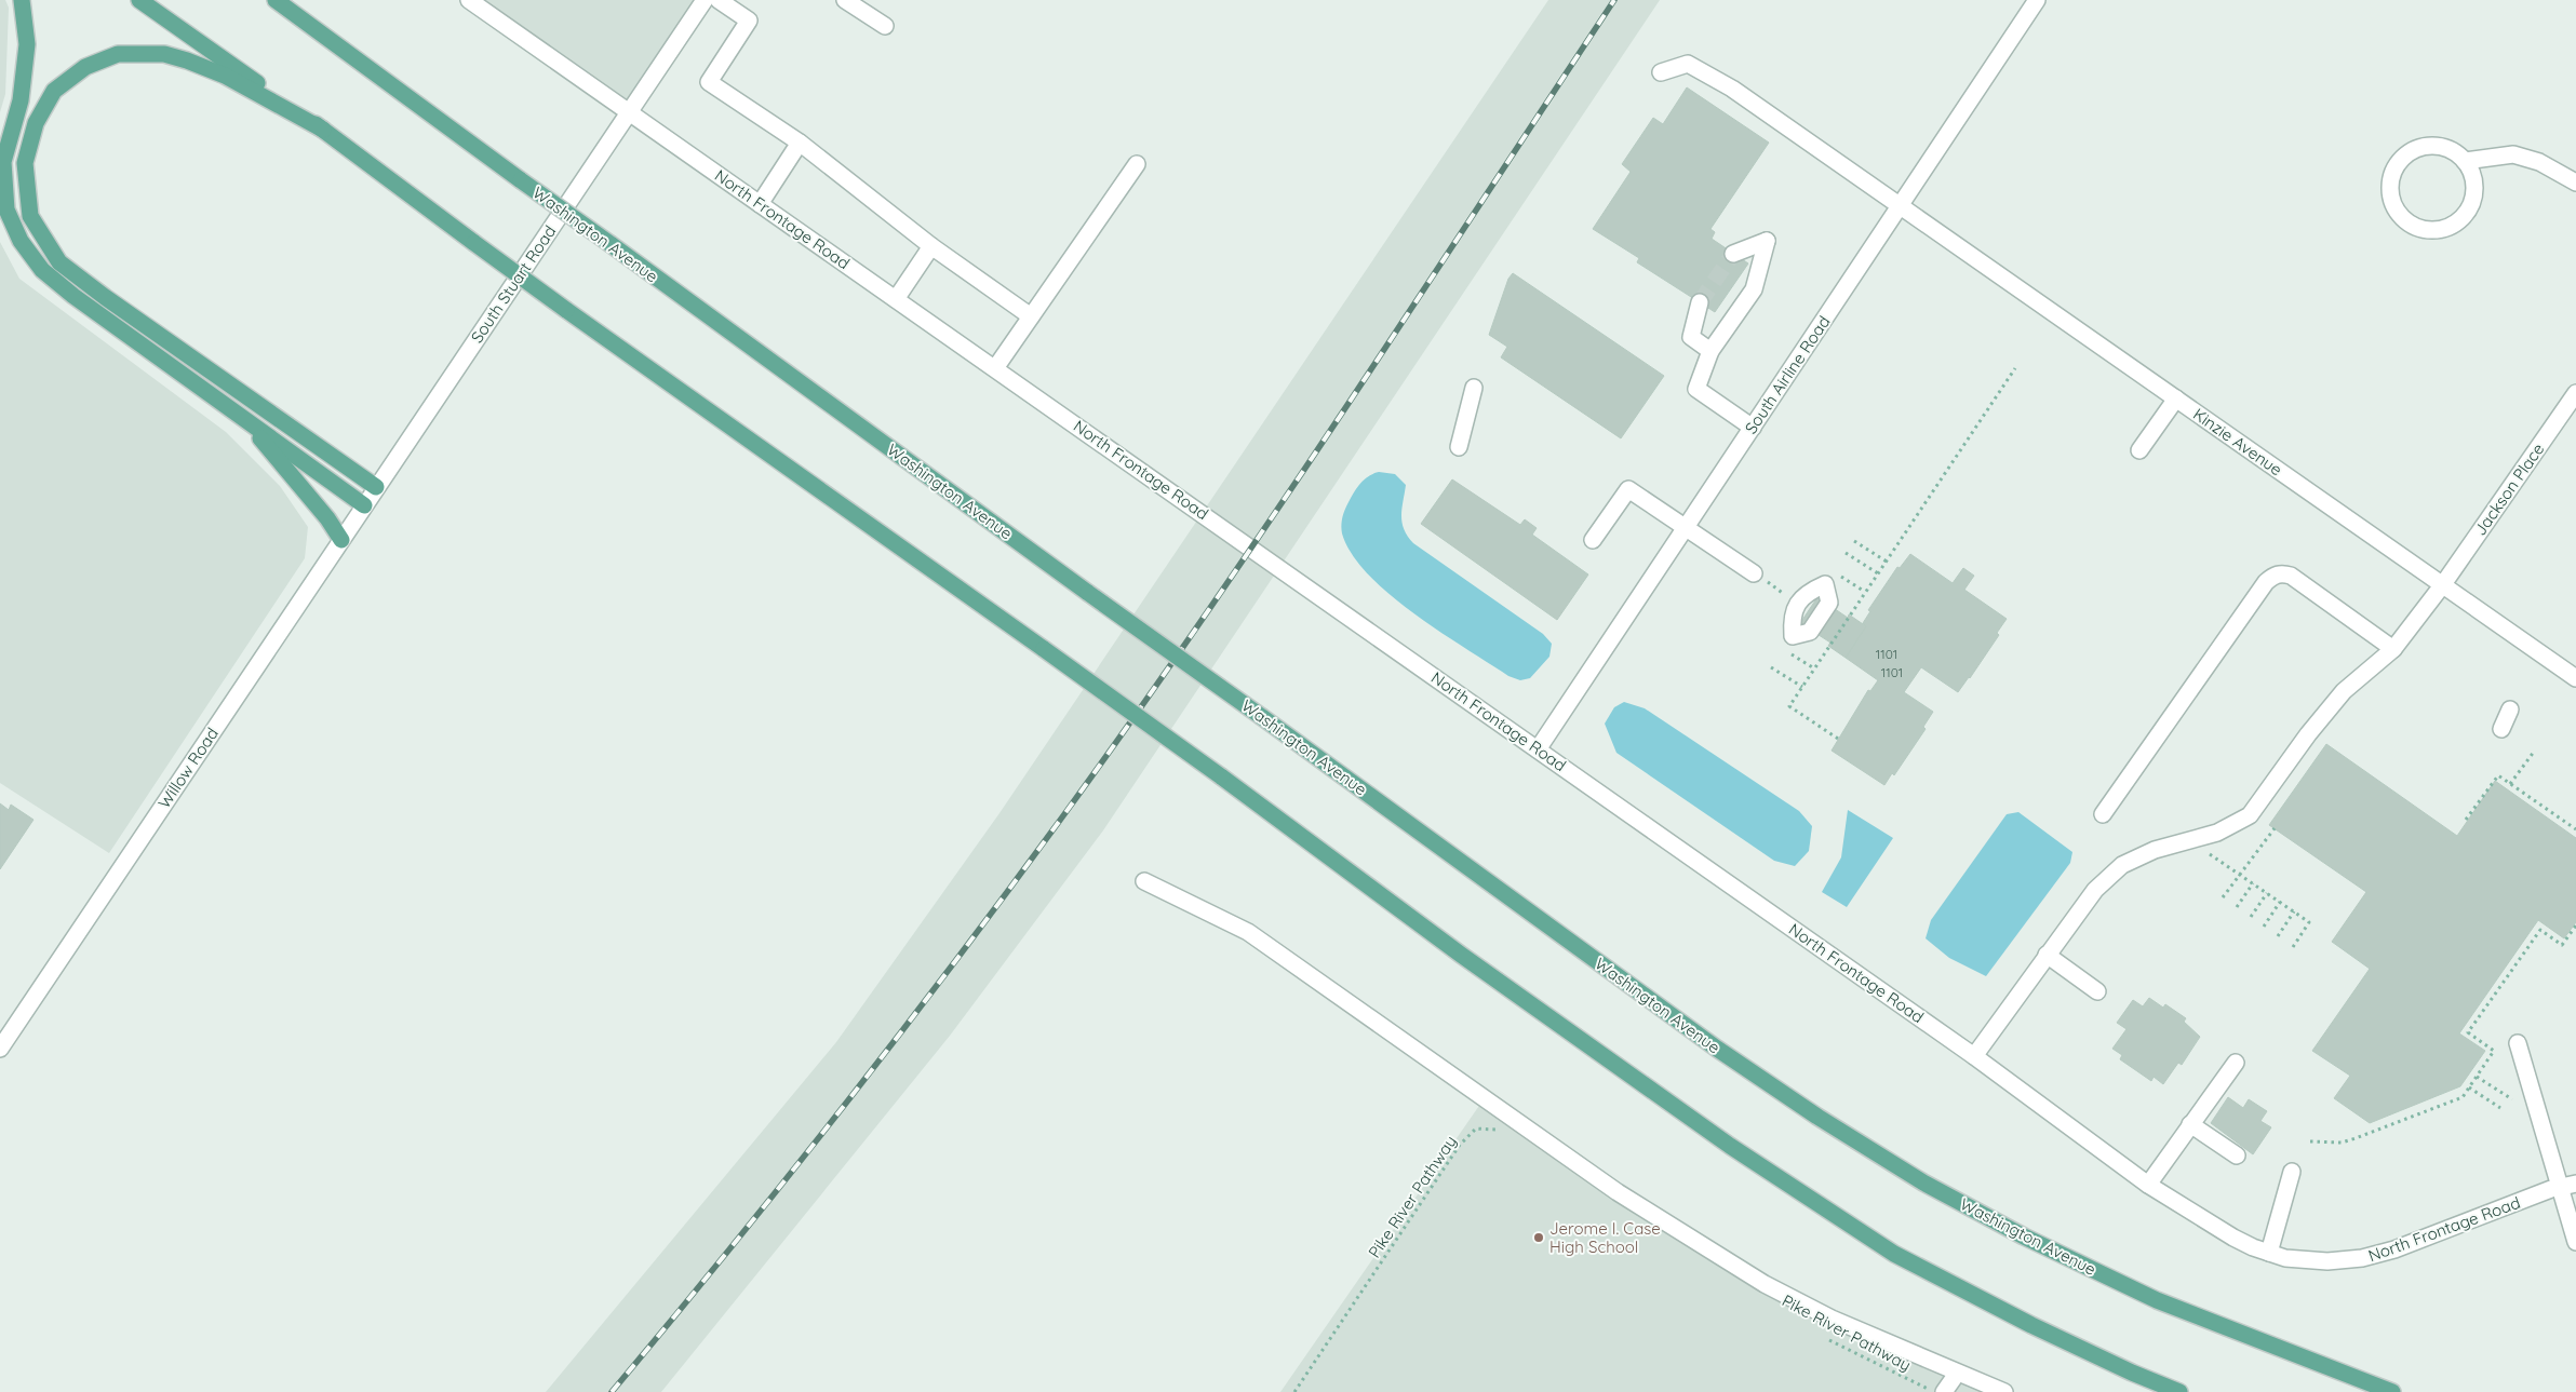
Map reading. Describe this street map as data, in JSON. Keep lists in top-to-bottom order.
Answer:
{
  "streets": {
    "main road": ["Washington Avenue"],
    "street": [
      "North Frontage Road",
      "South Stuart Road",
      "South Airline Road",
      "Kinzie Avenue",
      "Jackson Place",
      "Willow Road"
    ],
    "path": ["Pike River Pathway"]
  },
  "crossings": [
    ["North Frontage Road", "South Stuart Road"],
    ["North Frontage Road", "South Airline Road"],
    ["North Frontage Road", "Jackson Place"],
    ["South Stuart Road", "Willow Road"],
    ["South Airline Road", "Kinzie Avenue"],
    ["Kinzie Avenue", "Jackson Place"]
  ],
  "places": ["Jerome I. Case High School"],
  "house_numbers": ["1101", "1101"]
}
